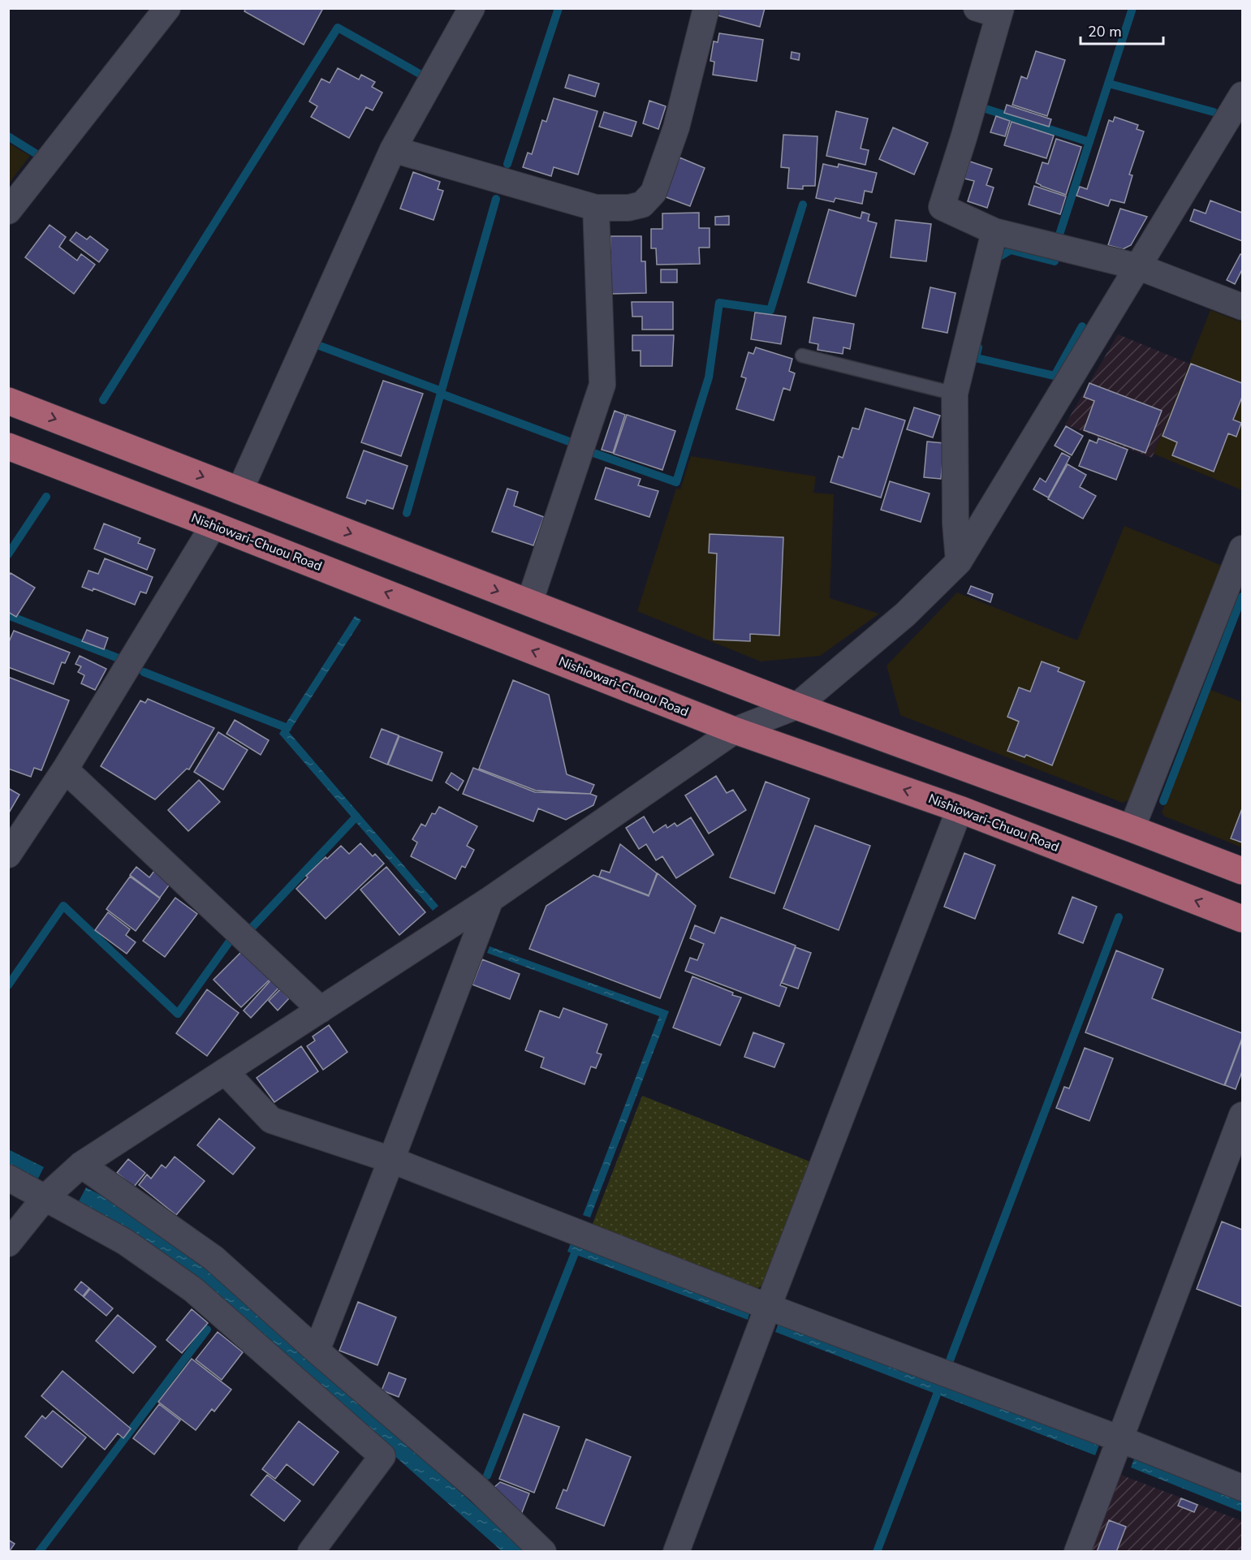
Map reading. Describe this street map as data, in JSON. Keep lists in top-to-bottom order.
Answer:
{
  "streets": {
    "main road": ["Nishiowari-Chuou Road"]
  },
  "scale_bar": "20 m"
}
